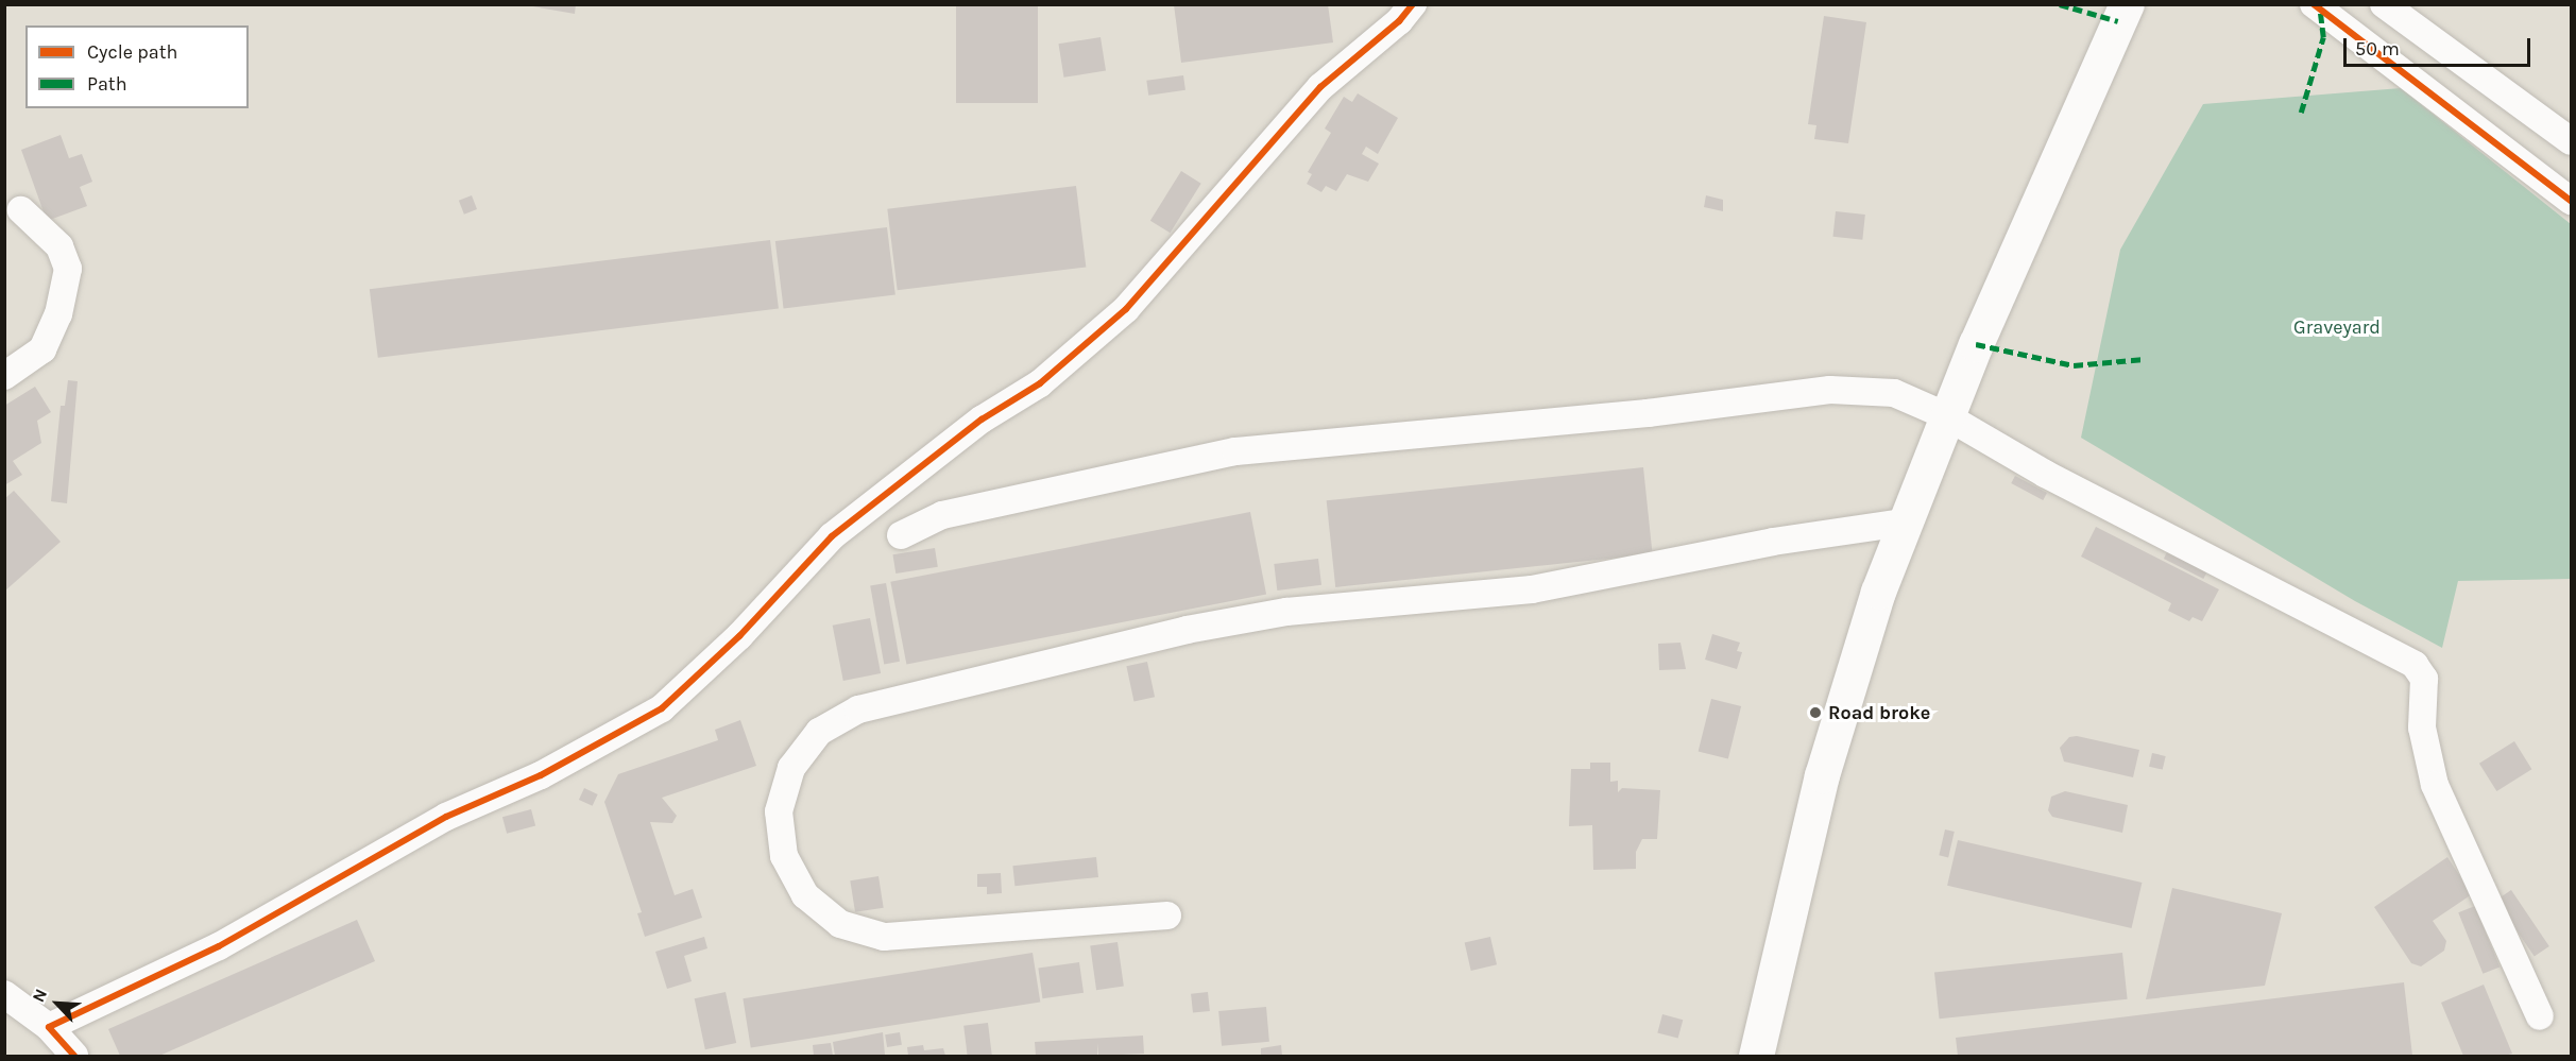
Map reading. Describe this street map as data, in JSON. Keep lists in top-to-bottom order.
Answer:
{
  "parks": ["Graveyard"],
  "places": ["Road broke"],
  "legend": ["Cycle path", "Path"],
  "scale_bar": "50 m",
  "north": "top left"
}
